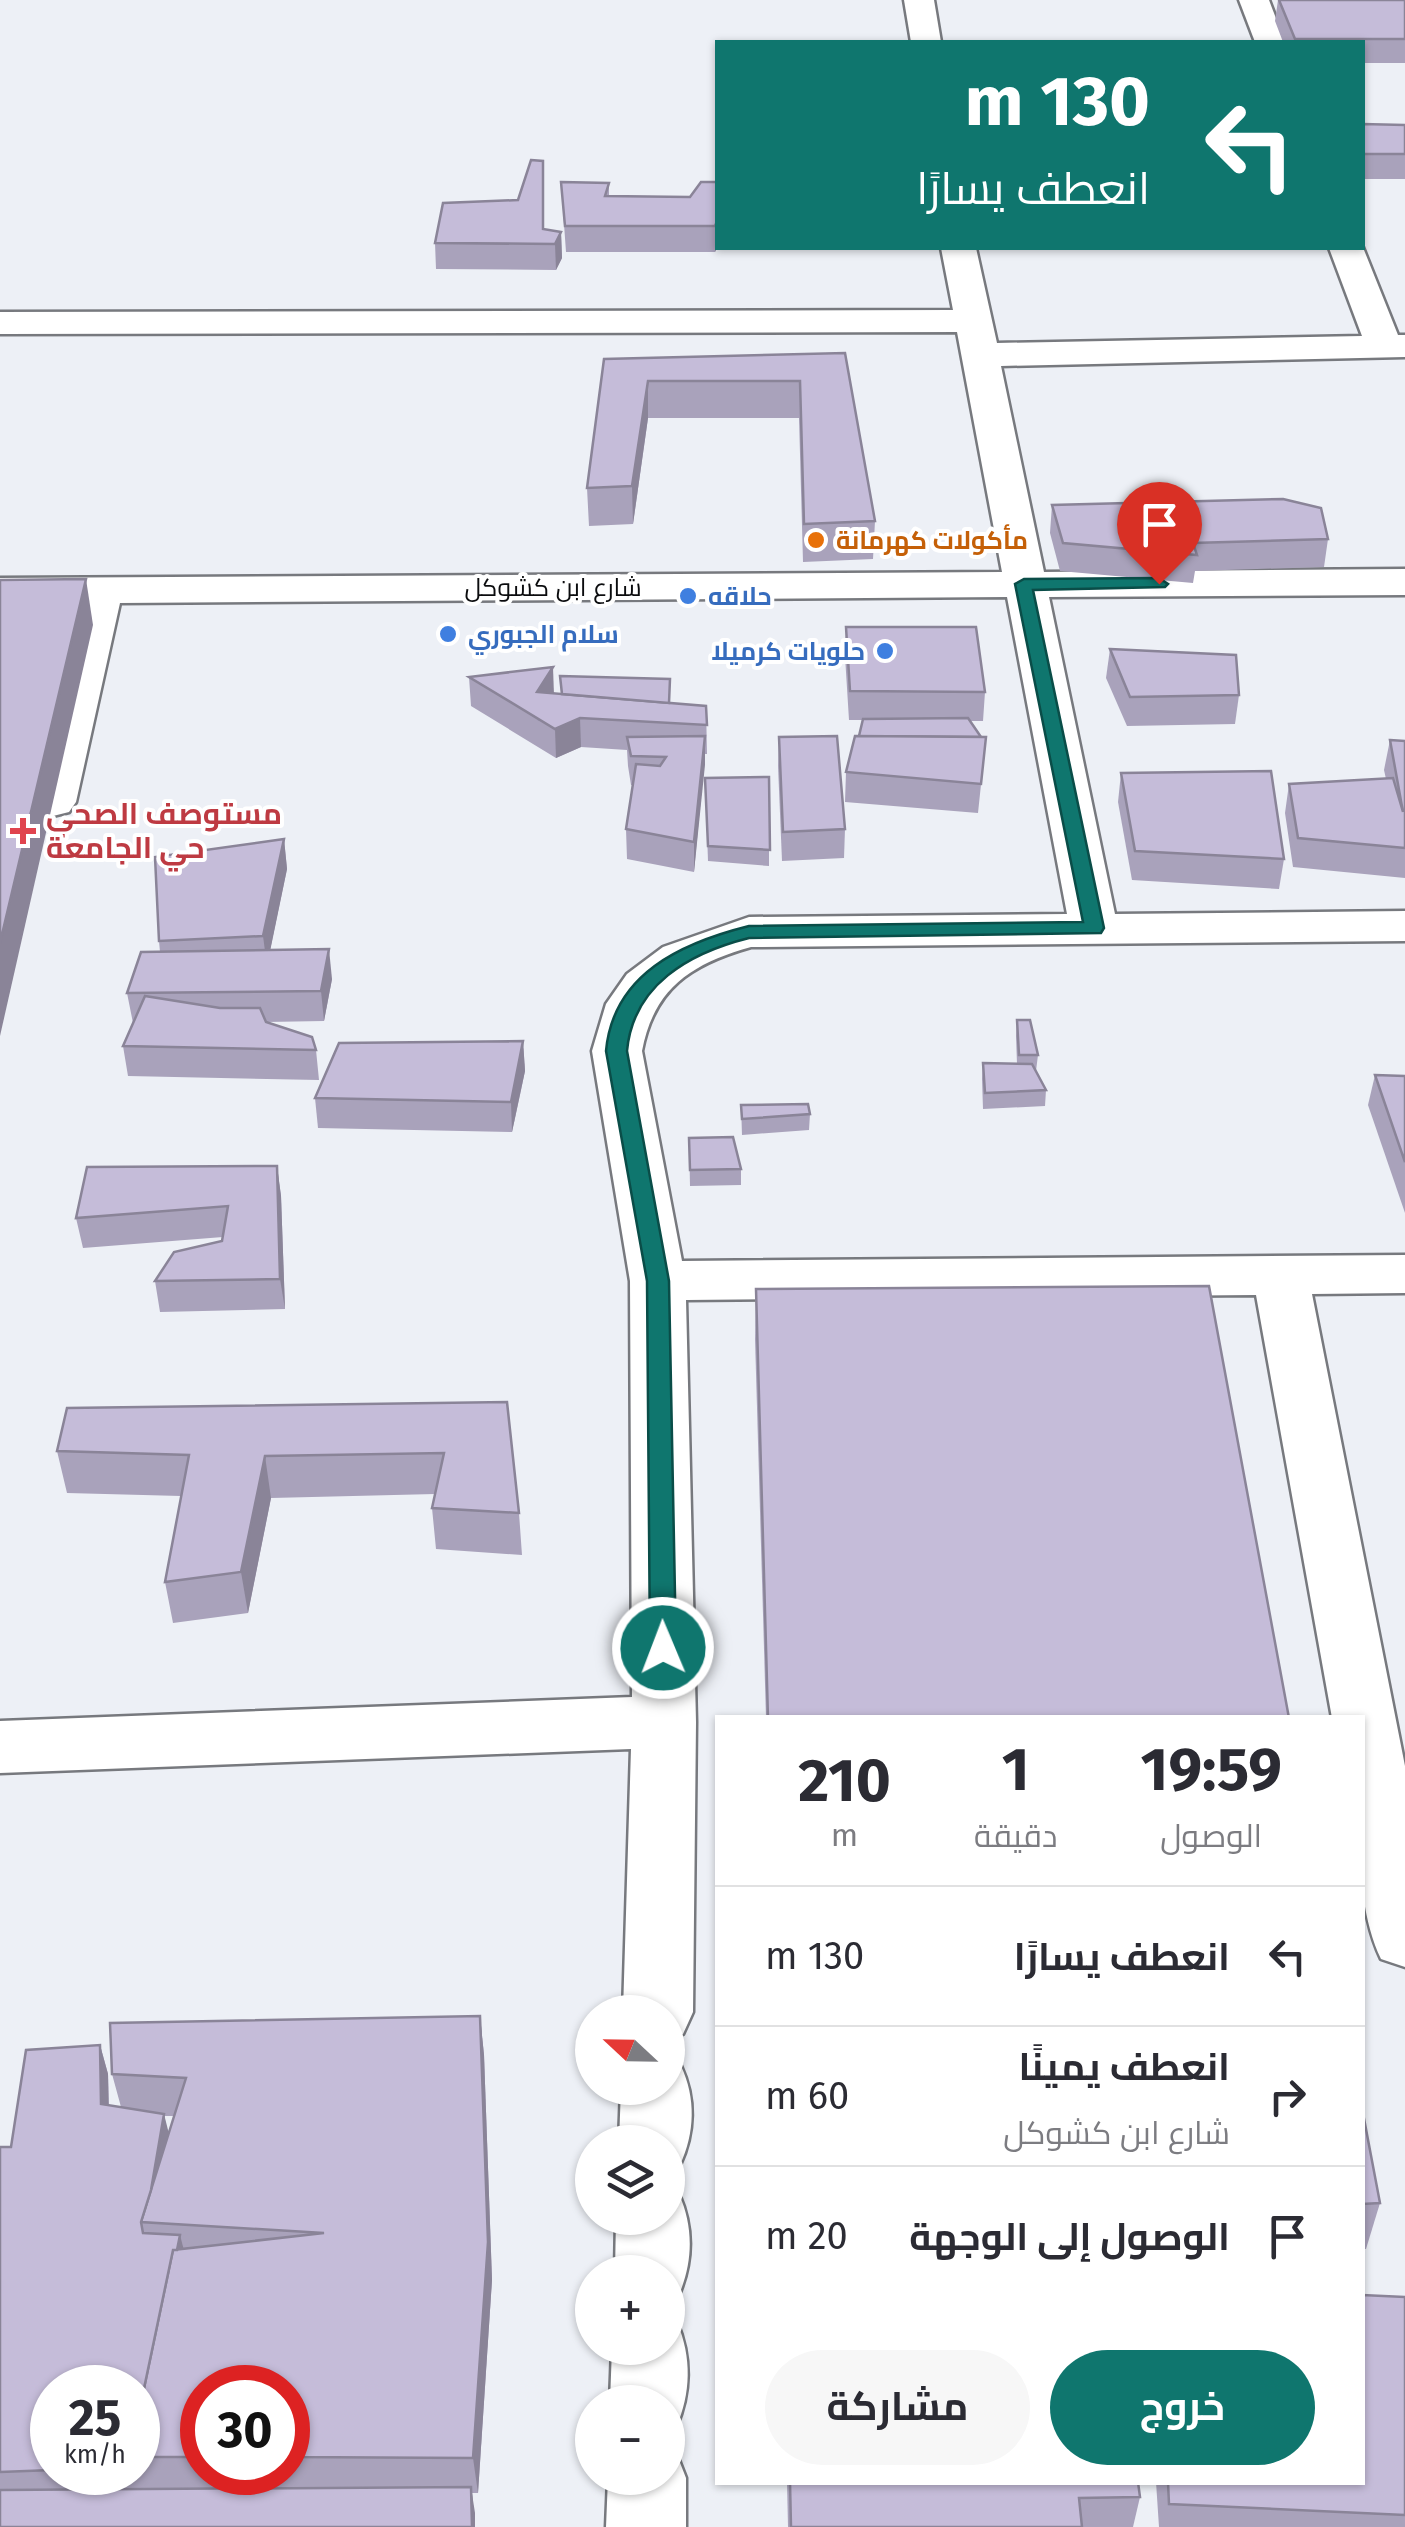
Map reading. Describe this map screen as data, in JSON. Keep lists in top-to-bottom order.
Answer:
{
  "streets": {
    "street": ["شارع ابن كشوكل"]
  },
  "places": {
    "other": [
      "مأكولات كهرمانة",
      "حلاقه",
      "سلام الجبوري",
      "حلويات كرميلا"
    ],
    "health": ["مستوصف الصحي حي الجامعة"]
  },
  "north": "left",
  "page": {
    "turn": ["130 m", "انعطف يسارًا"],
    "eta": [
      "19:59",
      "الوصول",
      "1",
      "دقيقة",
      "210",
      "m"
    ],
    "list": [
      {
        "name": "انعطف يسارًا",
        "value": "130 m"
      },
      {
        "name": "انعطف يمينًا",
        "note": "شارع ابن كشوكل",
        "value": "60 m"
      },
      {
        "name": "الوصول إلى الوجهة",
        "value": "20 m"
      }
    ],
    "map_buttons": ["+", "−"],
    "buttons": ["خروج", "مشاركة"],
    "speed": "25 km/h",
    "limit": "30"
  }
}
